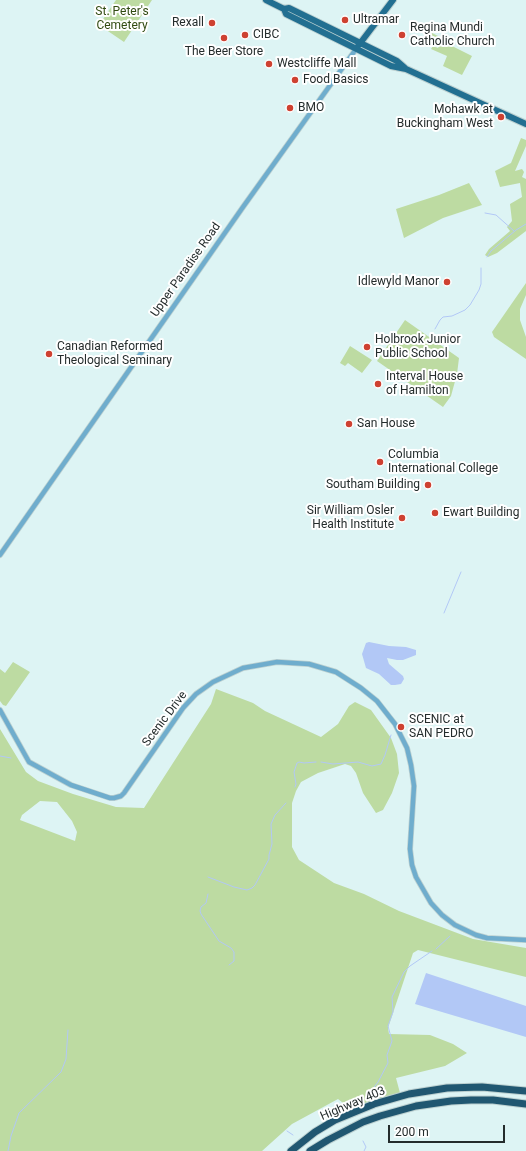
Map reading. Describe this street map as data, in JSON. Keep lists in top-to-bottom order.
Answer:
{
  "streets": {
    "highway": ["Highway 403"],
    "main road": ["Upper Paradise Road"],
    "street": ["Scenic Drive"]
  },
  "parks": ["St. Peter's Cemetery"],
  "places": [
    "Ultramar",
    "Rexall",
    "CIBC",
    "Regina Mundi Catholic Church",
    "The Beer Store",
    "Westcliffe Mall",
    "Food Basics",
    "BMO",
    "Mohawk at Buckingham West",
    "Idlewyld Manor",
    "Holbrook Junior Public School",
    "Canadian Reformed Theological Seminary",
    "Interval House of Hamilton",
    "San House",
    "Columbia International College",
    "Southam Building",
    "Ewart Building",
    "Sir William Osler Health Institute",
    "SCENIC at SAN PEDRO"
  ],
  "scale_bar": "200 m"
}
